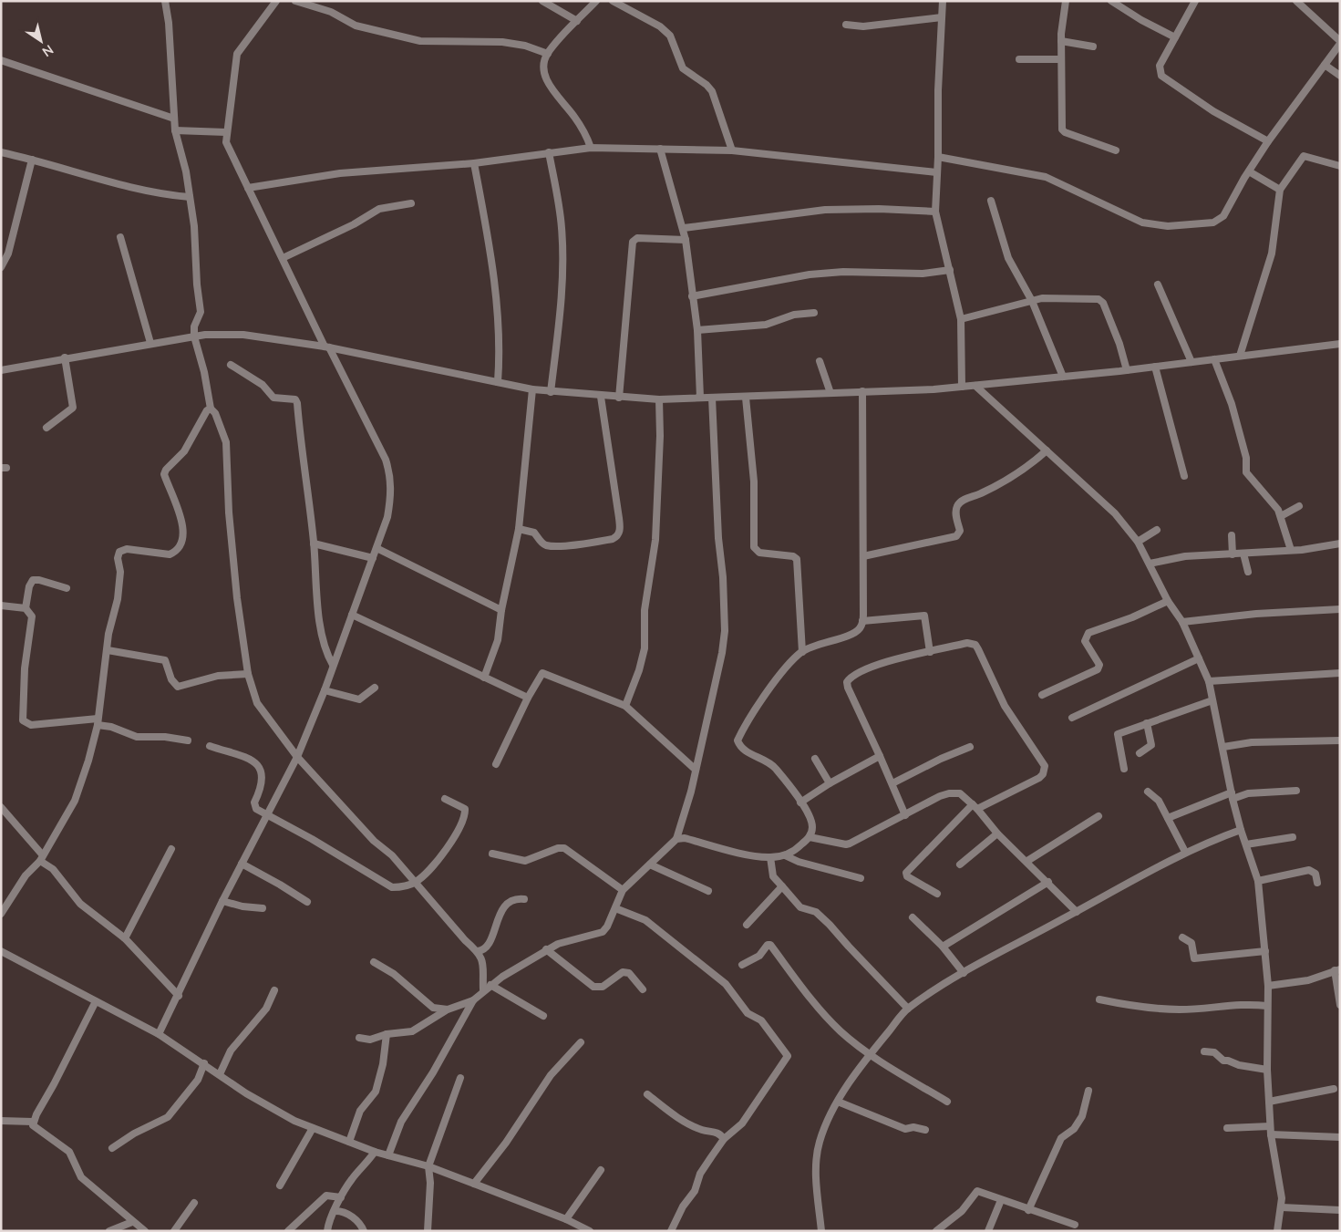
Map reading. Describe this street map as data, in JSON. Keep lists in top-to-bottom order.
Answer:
{
  "north": "bottom right"
}
